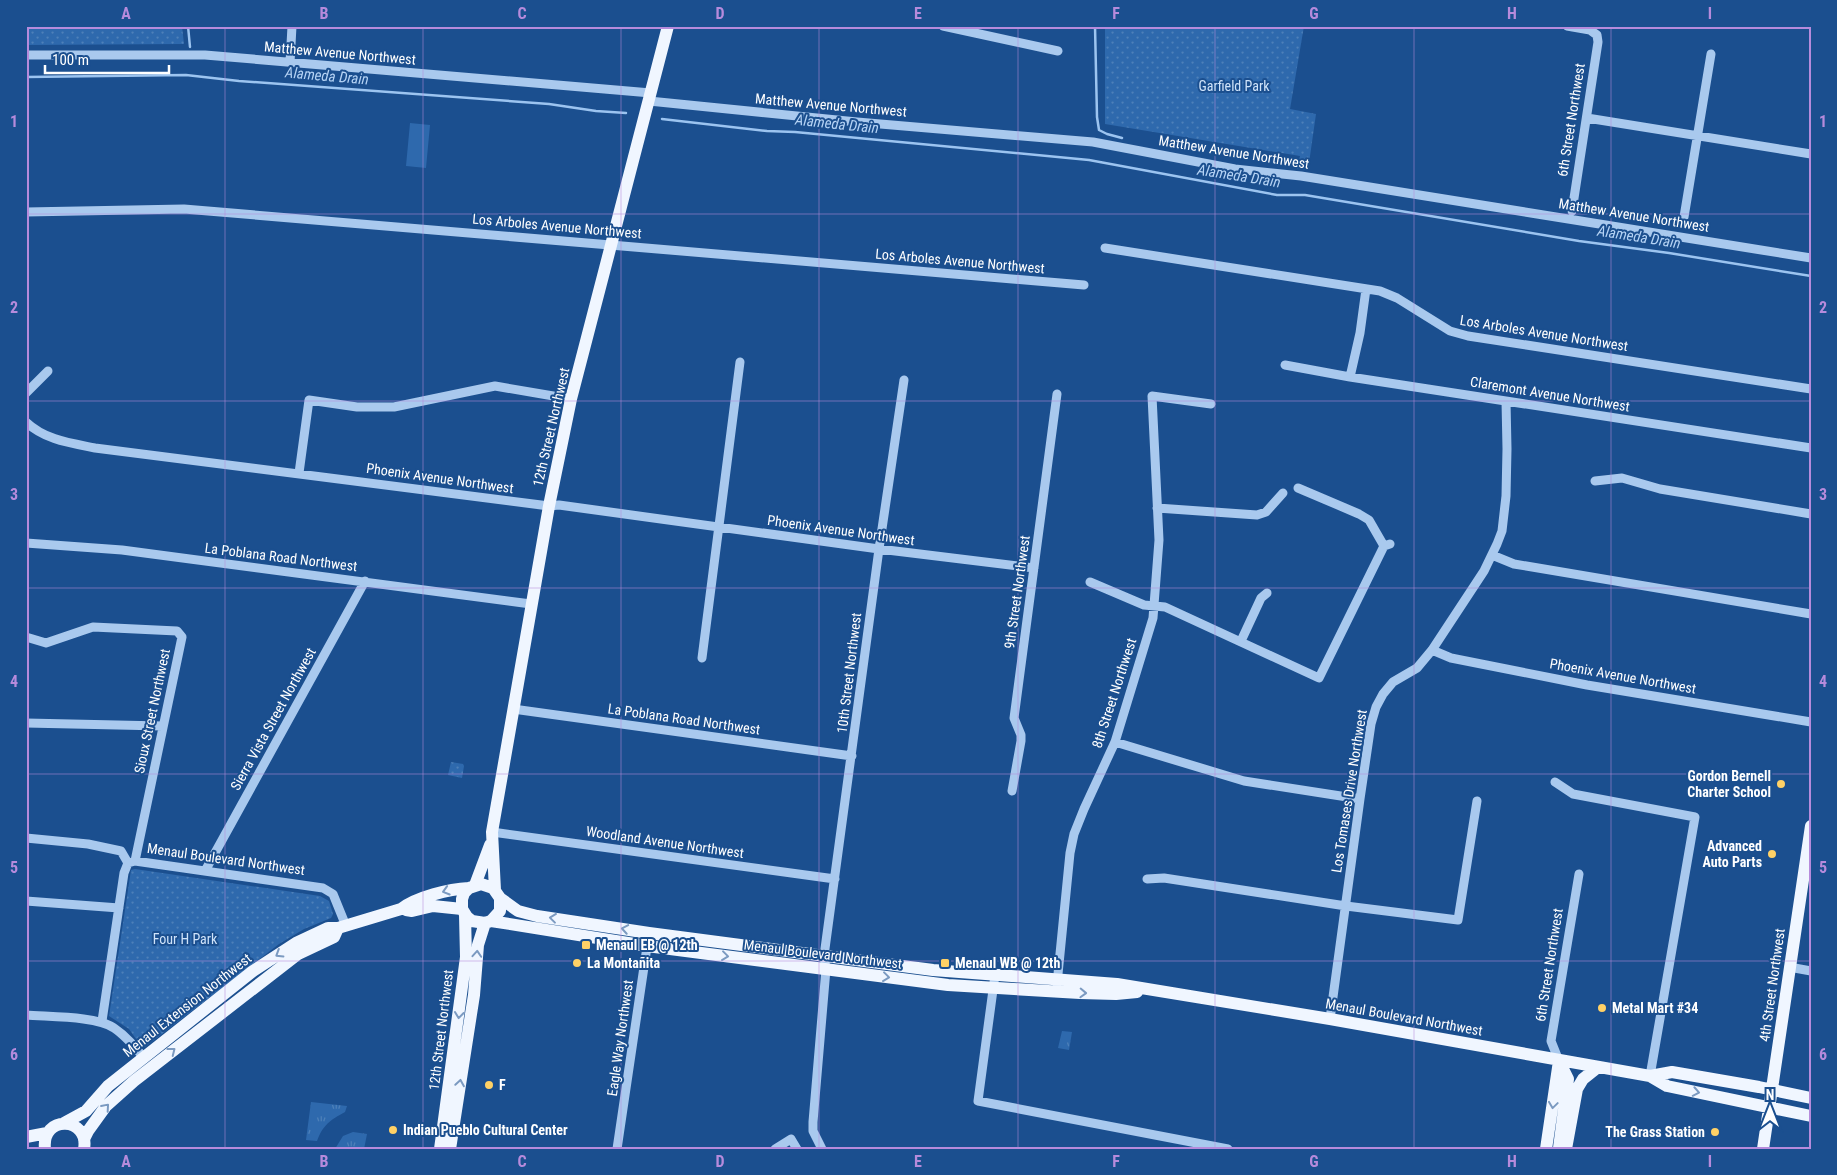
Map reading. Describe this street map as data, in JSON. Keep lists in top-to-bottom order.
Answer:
{
  "streets": {
    "main road": [
      "6th Street Northwest",
      "12th Street Northwest",
      "Menaul Boulevard Northwest",
      "4th Street Northwest",
      "Menaul Extension Northwest"
    ],
    "street": [
      "Matthew Avenue Northwest",
      "Los Arboles Avenue Northwest",
      "Claremont Avenue Northwest",
      "Phoenix Avenue Northwest",
      "La Poblana Road Northwest",
      "9th Street Northwest",
      "10th Street Northwest",
      "8th Street Northwest",
      "Sioux Street Northwest",
      "Sierra Vista Street Northwest",
      "Los Tomases Drive Northwest",
      "Woodland Avenue Northwest",
      "Eagle Way Northwest"
    ]
  },
  "crossings": [
    ["Matthew Avenue Northwest", "12th Street Northwest"],
    ["6th Street Northwest", "Menaul Boulevard Northwest"],
    ["Los Arboles Avenue Northwest", "12th Street Northwest"],
    ["Claremont Avenue Northwest", "Los Tomases Drive Northwest"],
    ["12th Street Northwest", "Phoenix Avenue Northwest"],
    ["12th Street Northwest", "La Poblana Road Northwest"],
    ["12th Street Northwest", "Woodland Avenue Northwest"],
    ["12th Street Northwest", "Menaul Boulevard Northwest"],
    ["Phoenix Avenue Northwest", "9th Street Northwest"],
    ["Phoenix Avenue Northwest", "10th Street Northwest"],
    ["Phoenix Avenue Northwest", "Los Tomases Drive Northwest"],
    ["La Poblana Road Northwest", "10th Street Northwest"],
    ["La Poblana Road Northwest", "Sierra Vista Street Northwest"],
    ["10th Street Northwest", "Woodland Avenue Northwest"],
    ["10th Street Northwest", "Menaul Boulevard Northwest"],
    ["8th Street Northwest", "Menaul Boulevard Northwest"],
    ["Sioux Street Northwest", "Menaul Boulevard Northwest"],
    ["Sierra Vista Street Northwest", "Menaul Boulevard Northwest"],
    ["Los Tomases Drive Northwest", "Menaul Boulevard Northwest"],
    ["Menaul Boulevard Northwest", "4th Street Northwest"],
    ["Menaul Boulevard Northwest", "Menaul Extension Northwest"],
    ["Menaul Boulevard Northwest", "Eagle Way Northwest"]
  ],
  "water": ["Alameda Drain"],
  "parks": ["Garfield Park", "Four H Park"],
  "places": {
    "other": [
      "Gordon Bernell Charter School",
      "Advanced Auto Parts",
      "La Montañita",
      "Metal Mart #34",
      "F",
      "Indian Pueblo Cultural Center",
      "The Grass Station"
    ],
    "transit": ["Menaul EB @ 12th", "Menaul WB @ 12th"]
  },
  "scale_bar": "100 m",
  "north": "top",
  "grid": {
    "columns": [
      "A",
      "B",
      "C",
      "D",
      "E",
      "F",
      "G",
      "H",
      "I"
    ],
    "rows": [
      "1",
      "2",
      "3",
      "4",
      "5",
      "6"
    ]
  }
}
